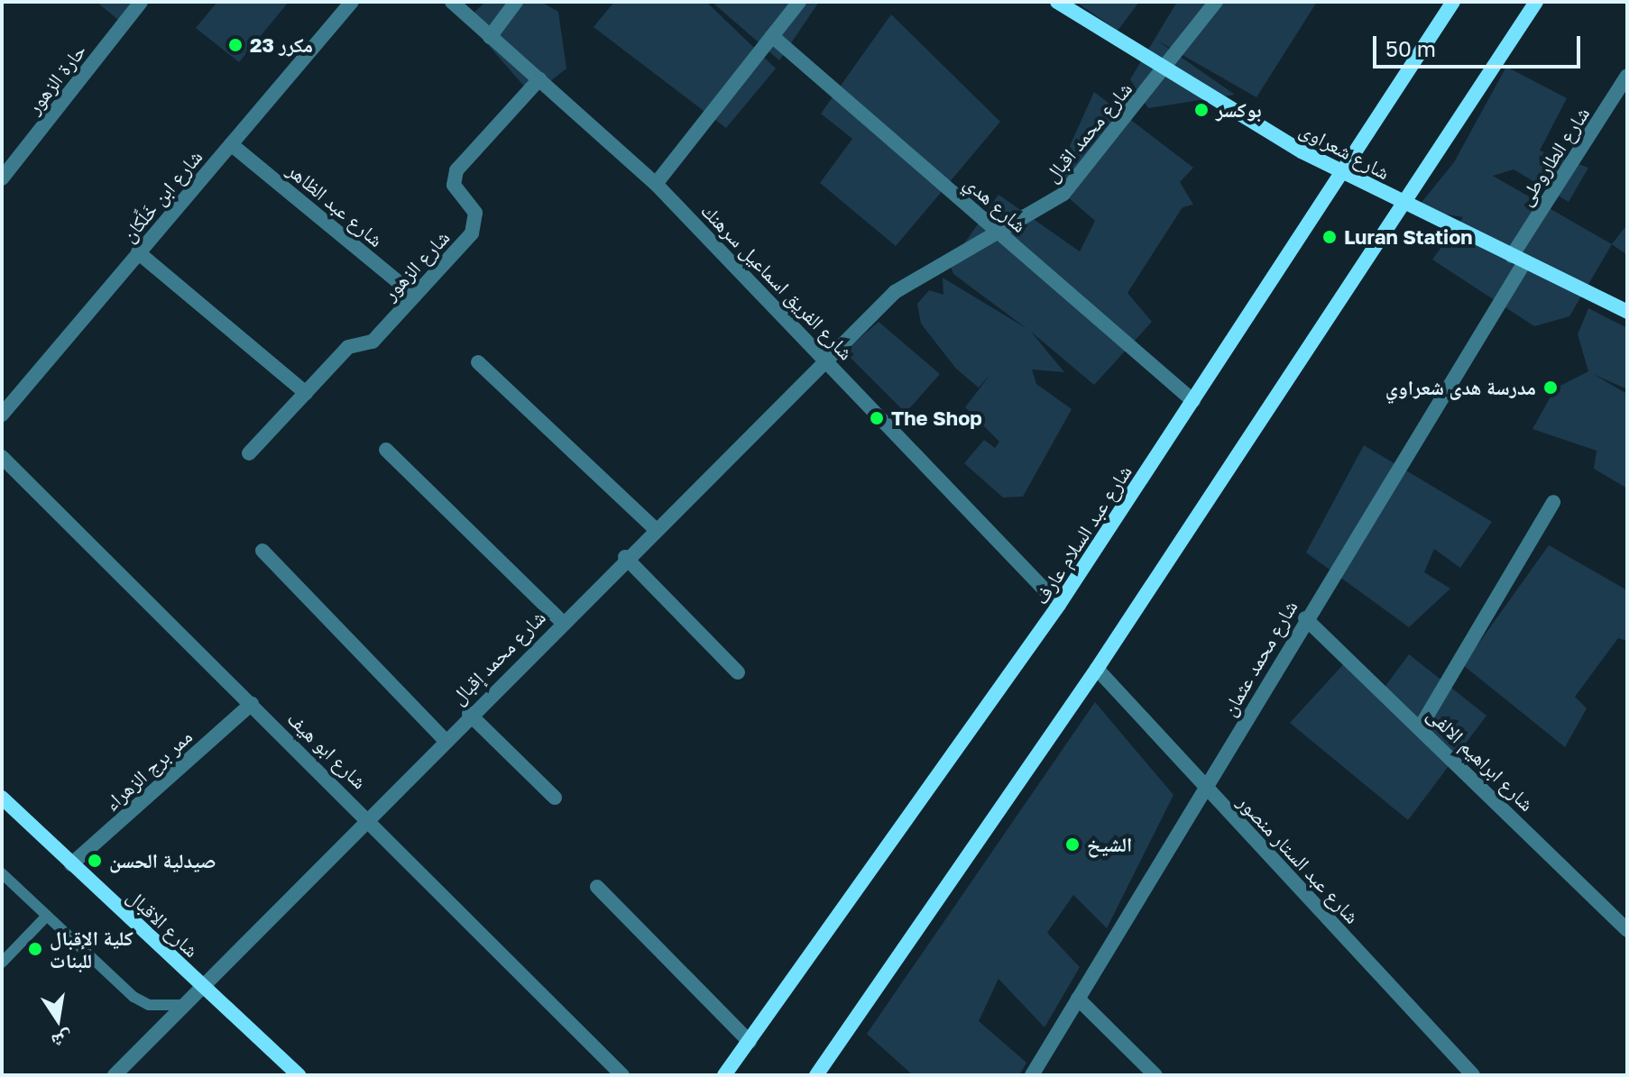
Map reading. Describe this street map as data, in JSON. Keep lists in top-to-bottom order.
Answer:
{
  "streets": {
    "street": [
      "حارة الزهور",
      "شارع محمد اقبال",
      "شارع شعراوى",
      "شارع الطاروطى",
      "شارع ابن خَلِّكان",
      "شارع هدي",
      "شارع عبد الظاهر",
      "شارع الزهور",
      "شارع الفريق اسماعيل سرهنك",
      "شارع عبد السلام عارف",
      "شارع محمد إقبال",
      "شارع محمد عثمان",
      "شارع ابو هيف",
      "شارع ابراهيم الالفى",
      "ممر برج الزهراء",
      "شارع عبد الستار منصور",
      "شارع الاقبال"
    ]
  },
  "crossings": [
    ["شارع محمد اقبال", "شارع شعراوى"],
    ["شارع محمد اقبال", "شارع هدي"],
    ["شارع محمد اقبال", "شارع الفريق اسماعيل سرهنك"],
    ["شارع محمد اقبال", "شارع محمد إقبال"],
    ["شارع شعراوى", "شارع الطاروطى"],
    ["شارع شعراوى", "شارع عبد السلام عارف"],
    ["شارع شعراوى", "شارع محمد عثمان"],
    ["شارع الطاروطى", "شارع محمد عثمان"],
    ["شارع ابن خَلِّكان", "شارع عبد الظاهر"],
    ["شارع هدي", "شارع عبد السلام عارف"],
    ["شارع عبد الظاهر", "شارع الزهور"],
    ["شارع الزهور", "شارع الفريق اسماعيل سرهنك"],
    ["شارع الفريق اسماعيل سرهنك", "شارع عبد السلام عارف"],
    ["شارع الفريق اسماعيل سرهنك", "شارع محمد إقبال"],
    ["شارع محمد إقبال", "شارع ابو هيف"],
    ["شارع محمد إقبال", "شارع الاقبال"],
    ["شارع محمد عثمان", "شارع ابراهيم الالفى"],
    ["شارع محمد عثمان", "شارع عبد الستار منصور"],
    ["شارع ابو هيف", "ممر برج الزهراء"],
    ["ممر برج الزهراء", "شارع الاقبال"]
  ],
  "places": [
    "23 مكرر",
    "بوكسر",
    "Luran Station",
    "مدرسة هدى شعراوي",
    "The Shop",
    "الشيخ",
    "صيدلية الحسن",
    "كلية الإقبال للبنات"
  ],
  "scale_bar": "50 m",
  "north": "bottom"
}
